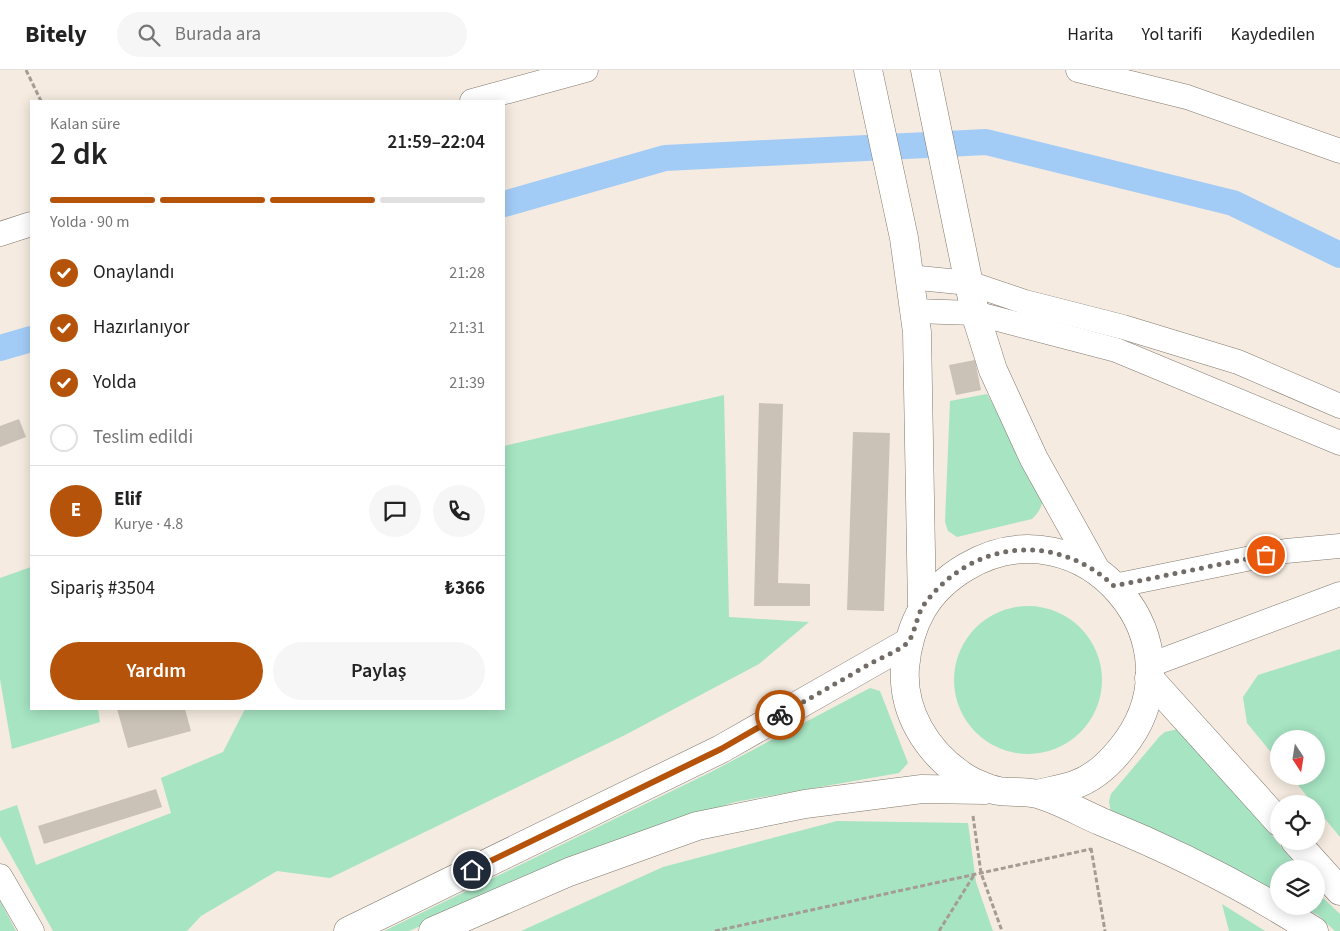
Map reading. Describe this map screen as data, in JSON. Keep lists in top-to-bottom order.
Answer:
{
  "north": "bottom",
  "page": {
    "header": "Bitely",
    "search": "Burada ara",
    "nav": ["Harita", "Yol tarifi", "Kaydedilen"],
    "heading": ["2 dk", "Kalan süre", "21:59–22:04"],
    "panel": [
      "Elif",
      "Kurye · 4.8",
      "Sipariş #3504",
      "₺366"
    ],
    "bar": "Yolda · 90 m",
    "list": [
      ["Onaylandı", "21:28"],
      ["Hazırlanıyor", "21:31"],
      ["Yolda", "21:39"],
      "Teslim edildi"
    ],
    "round": "E",
    "buttons": ["Yardım", "Paylaş"]
  }
}
